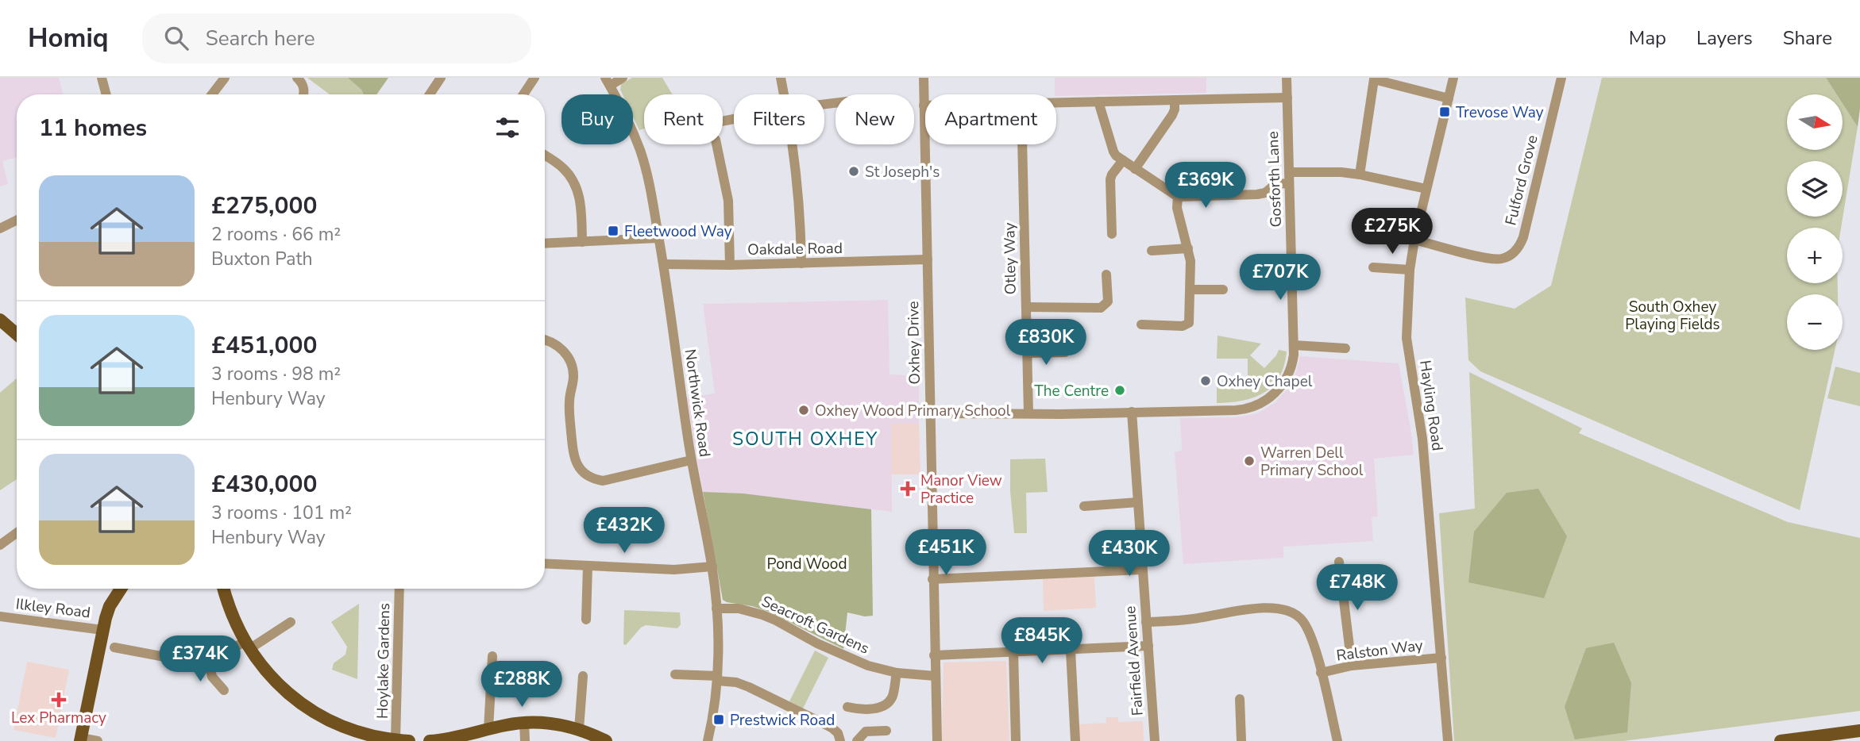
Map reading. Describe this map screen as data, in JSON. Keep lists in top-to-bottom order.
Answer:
{
  "streets": {
    "street": [
      "Gosforth Lane",
      "Fulford Grove",
      "Oakdale Road",
      "Otley Way",
      "Oxhey Drive",
      "Northwick Road",
      "Hayling Road",
      "Ilkley Road",
      "Seacroft Gardens",
      "Ralston Way",
      "Hoylake Gardens",
      "Fairfield Avenue"
    ]
  },
  "crossings": [
    ["Gosforth Lane", "Otley Way"],
    ["Gosforth Lane", "Oxhey Drive"],
    ["Gosforth Lane", "Fairfield Avenue"],
    ["Fulford Grove", "Hayling Road"],
    ["Oakdale Road", "Oxhey Drive"],
    ["Oakdale Road", "Northwick Road"],
    ["Oxhey Drive", "Seacroft Gardens"],
    ["Northwick Road", "Seacroft Gardens"],
    ["Hayling Road", "Ralston Way"]
  ],
  "districts": ["SOUTH OXHEY"],
  "parks": ["South Oxhey Playing Fields", "Pond Wood"],
  "places": {
    "transit": ["Trevose Way", "Fleetwood Way", "Prestwick Road"],
    "other": [
      "St Joseph's",
      "Oxhey Chapel",
      "The Centre",
      "Oxhey Wood Primary School",
      "Warren Dell Primary School"
    ],
    "health": ["Manor View Practice", "Lex Pharmacy"]
  },
  "north": "right",
  "page": {
    "header": "Homiq",
    "search": "Search here",
    "nav": ["Map", "Layers", "Share"],
    "map_buttons": ["+", "−"],
    "chip": [
      "Buy",
      "Rent",
      "Filters",
      "New",
      "Apartment"
    ],
    "heading": "11 homes",
    "list": [
      {
        "name": "£275,000",
        "note": "2 rooms · 66 m² · Buxton Path"
      },
      {
        "name": "£451,000",
        "note": "3 rooms · 98 m² · Henbury Way"
      },
      {
        "name": "£430,000",
        "note": "3 rooms · 101 m² · Henbury Way"
      }
    ],
    "price": [
      "£369K",
      "£275K",
      "£707K",
      "£830K",
      "£432K",
      "£451K",
      "£430K",
      "£748K",
      "£845K",
      "£374K",
      "£288K"
    ]
  }
}
